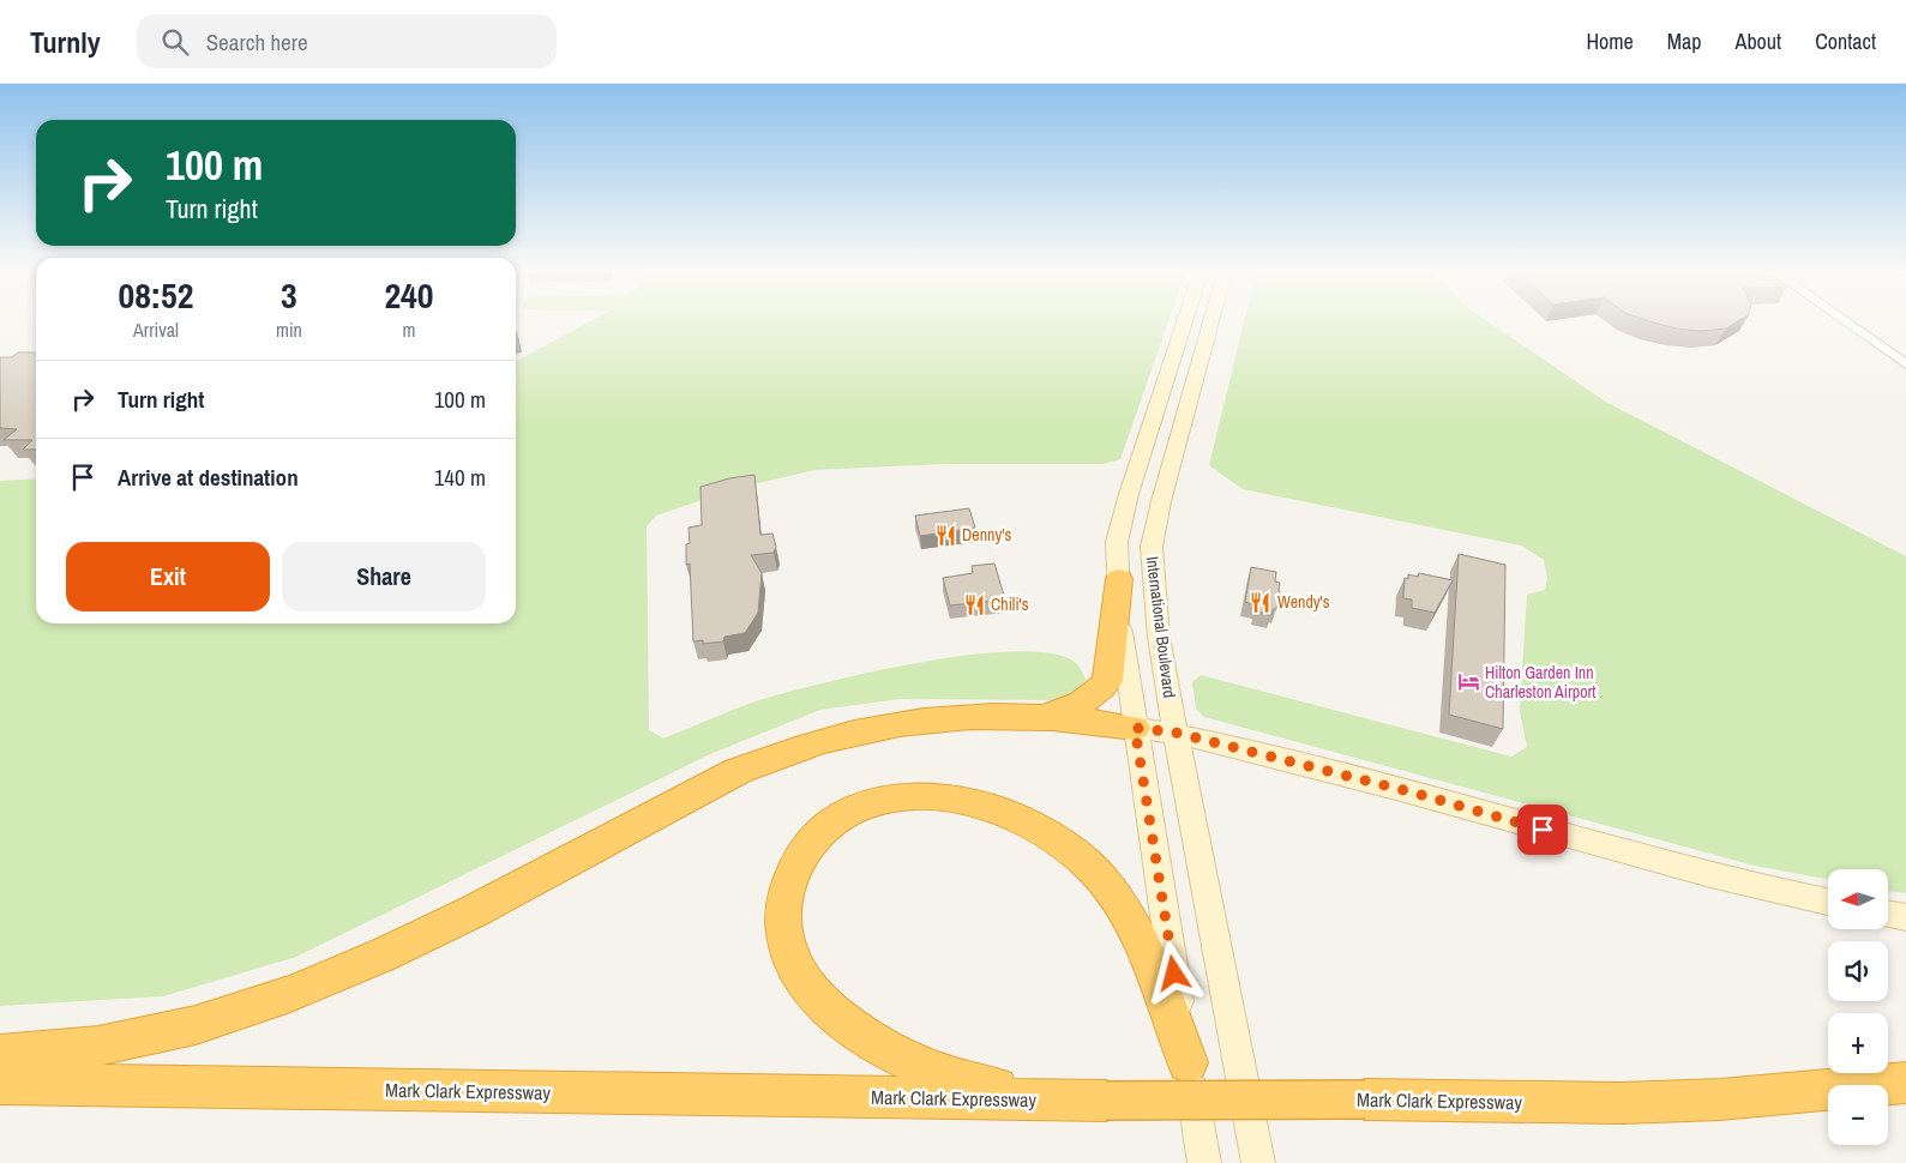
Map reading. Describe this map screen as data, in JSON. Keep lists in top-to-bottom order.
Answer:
{
  "streets": {
    "highway": ["Mark Clark Expressway"],
    "main road": ["International Boulevard"]
  },
  "places": {
    "restaurant": ["Denny's", "Wendy's", "Chili's"],
    "hotel": ["Hilton Garden Inn Charleston Airport"]
  },
  "north": "left",
  "page": {
    "header": "Turnly",
    "search": "Search here",
    "nav": [
      "Home",
      "Map",
      "About",
      "Contact"
    ],
    "turn": ["100 m", "Turn right"],
    "eta": [
      "08:52",
      "Arrival",
      "3",
      "min",
      "240",
      "m"
    ],
    "list": [
      {
        "name": "Turn right",
        "value": "100 m"
      },
      {
        "name": "Arrive at destination",
        "value": "140 m"
      }
    ],
    "buttons": ["Exit", "Share"],
    "map_buttons": ["+", "−"]
  }
}
